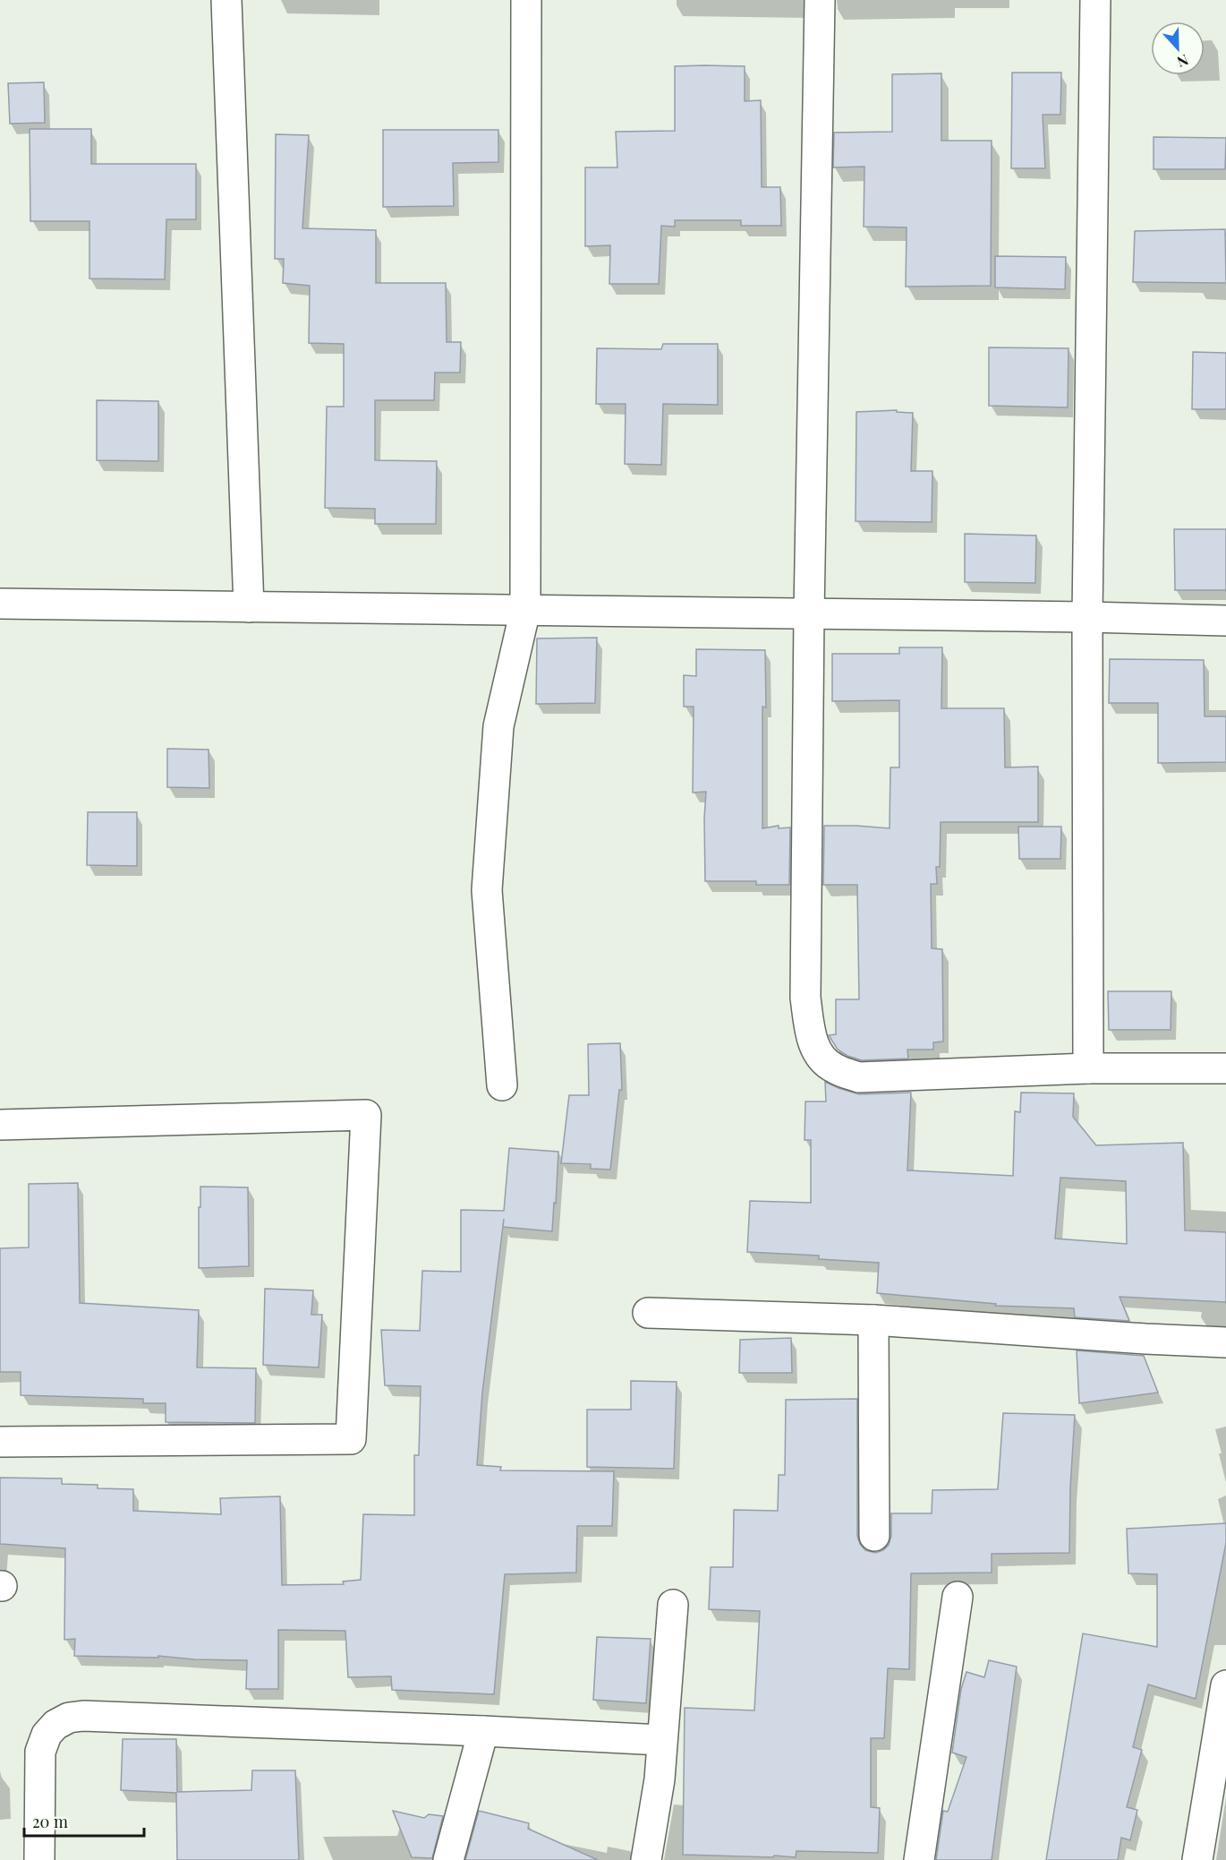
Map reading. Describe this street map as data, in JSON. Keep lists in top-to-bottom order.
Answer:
{
  "scale_bar": "20 m",
  "north": "bottom"
}
